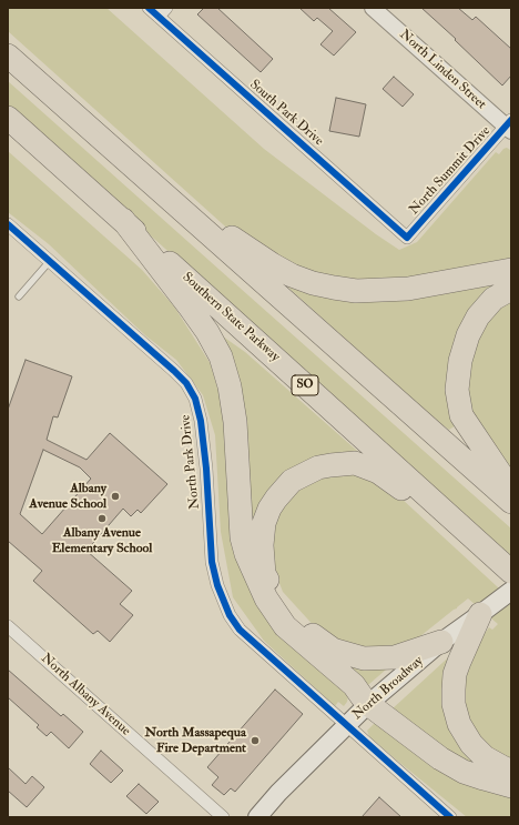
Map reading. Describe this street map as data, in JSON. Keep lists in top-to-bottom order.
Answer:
{
  "streets": {
    "highway": ["Southern State Parkway", "SO"],
    "main road": ["North Broadway"],
    "street": [
      "North Linden Street",
      "South Park Drive",
      "North Summit Drive",
      "North Park Drive",
      "North Albany Avenue"
    ]
  },
  "crossings": [
    ["North Linden Street", "North Summit Drive"],
    ["South Park Drive", "North Summit Drive"],
    ["North Park Drive", "North Broadway"]
  ],
  "places": ["Albany Avenue School", "Albany Avenue Elementary School", "North Massapequa Fire Department"]
}
